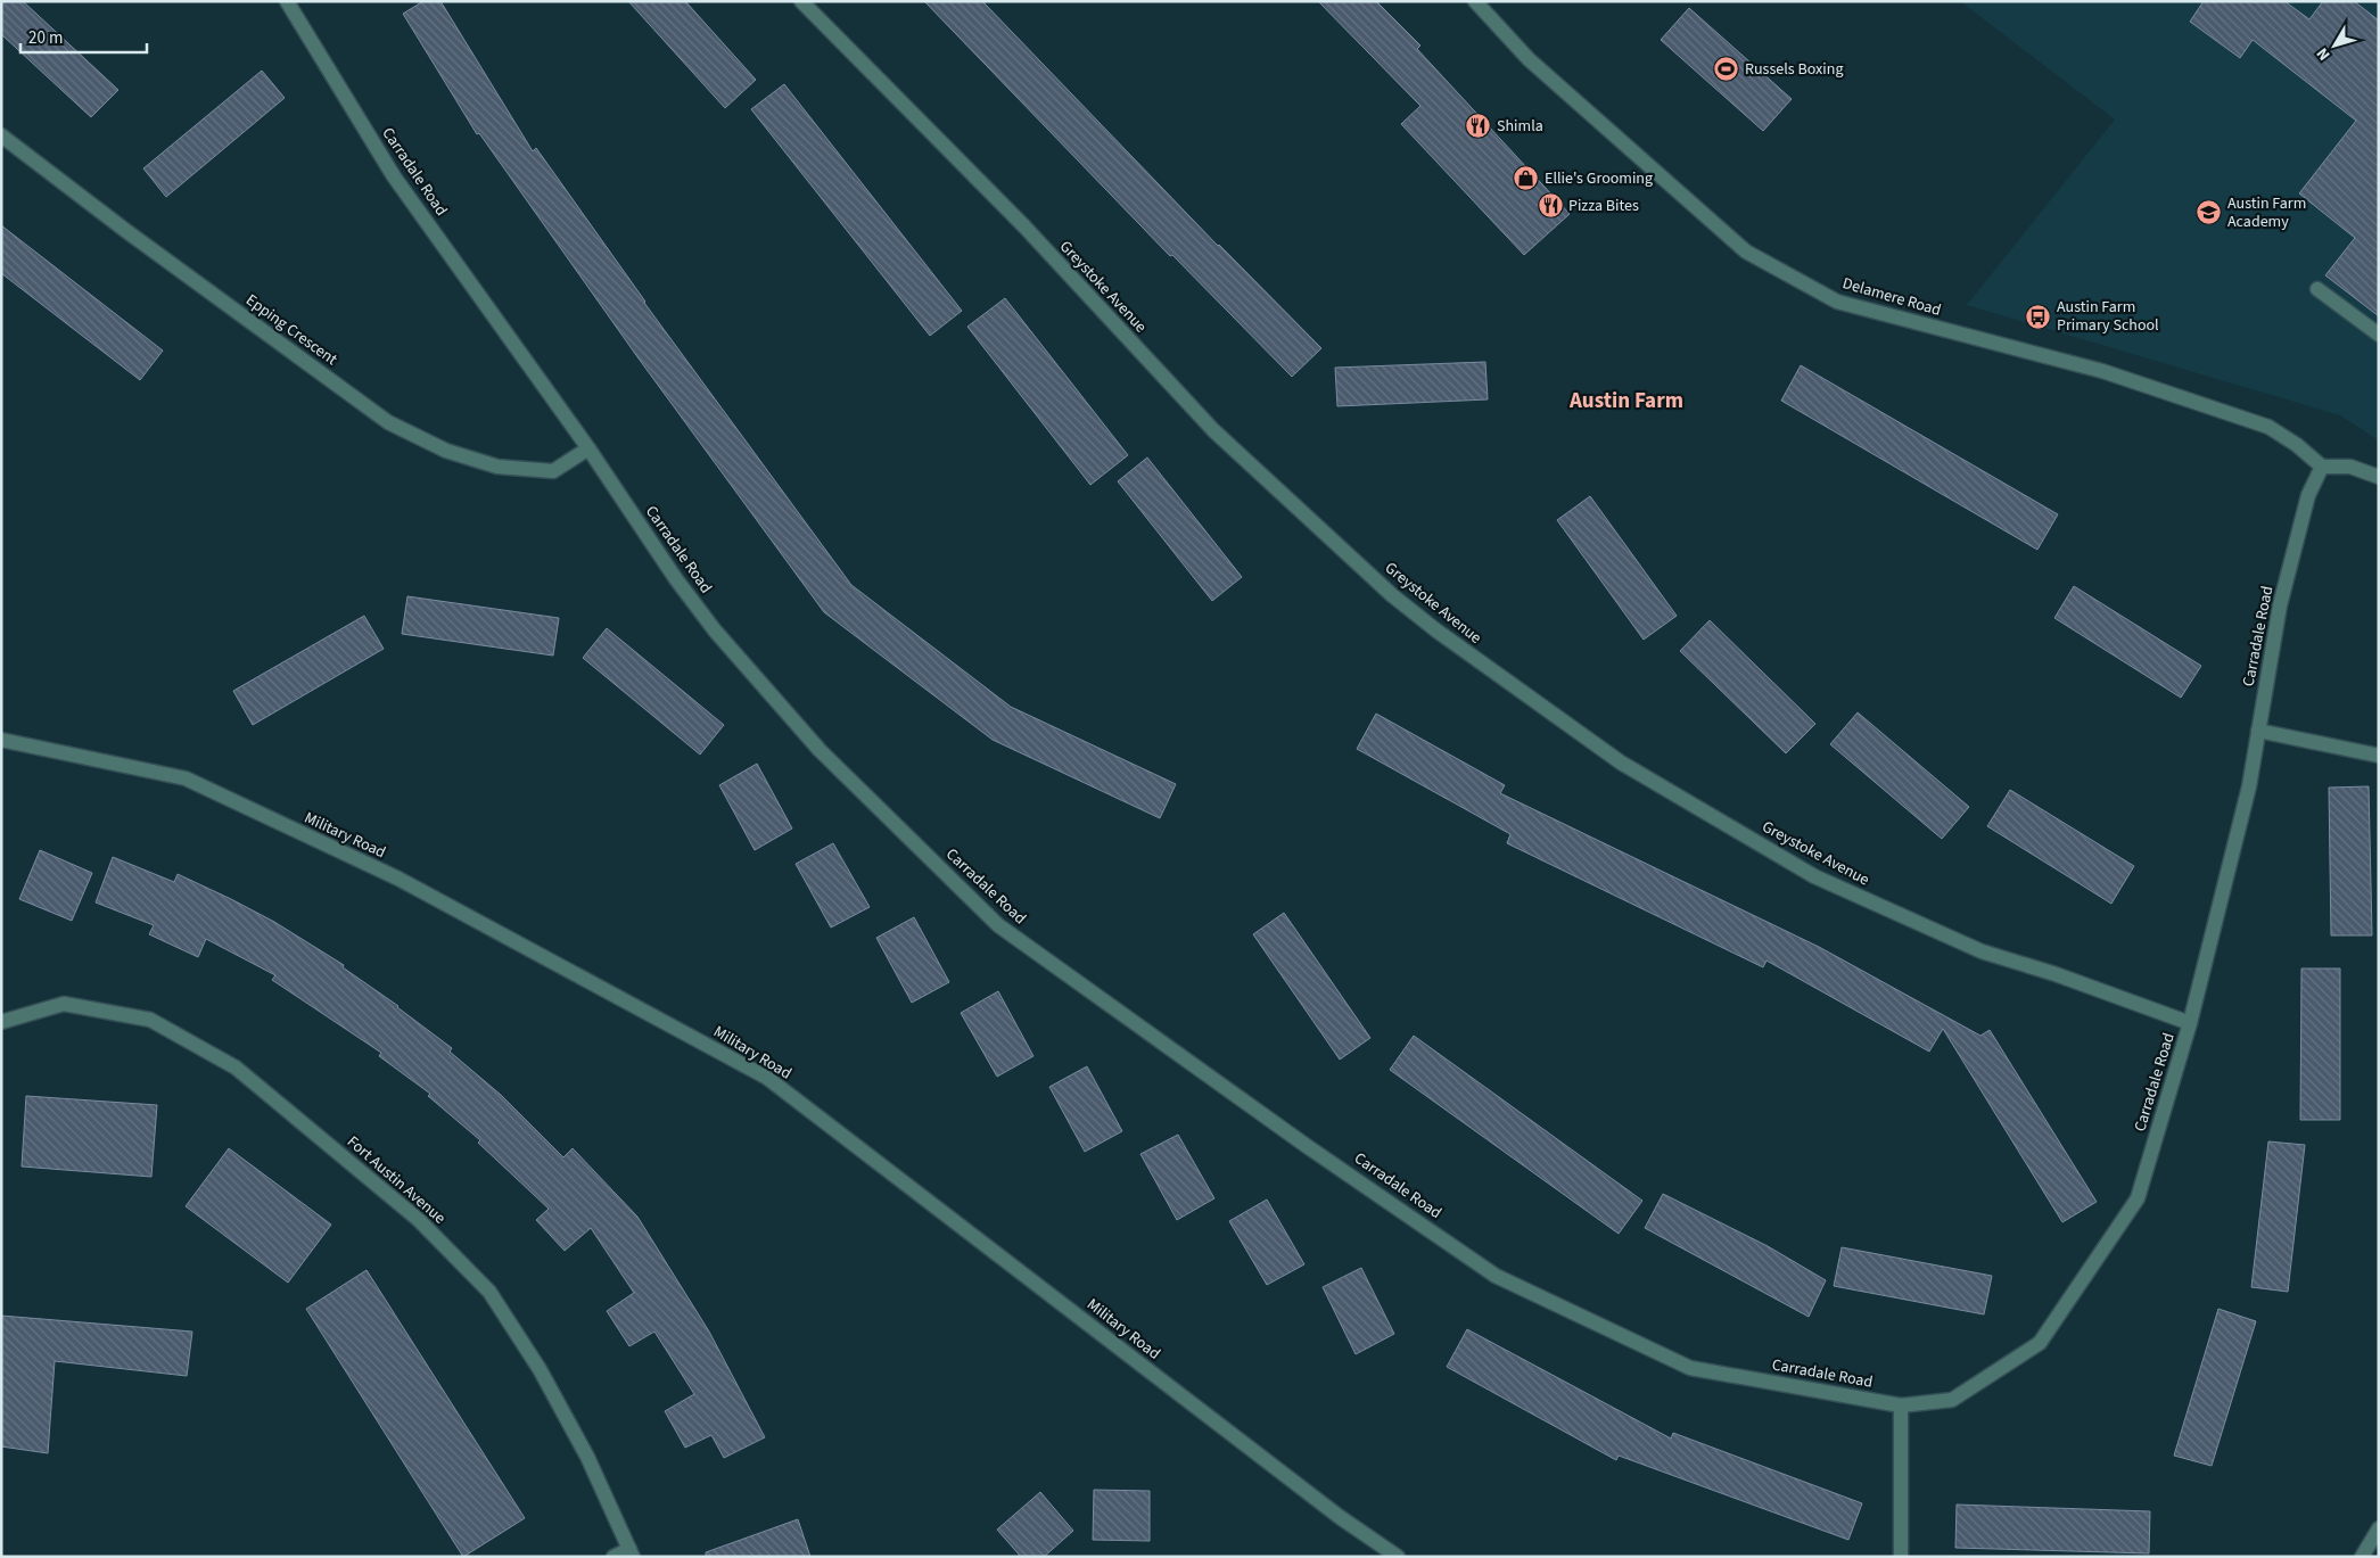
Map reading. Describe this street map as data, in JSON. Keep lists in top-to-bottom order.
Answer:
{
  "streets": {
    "street": [
      "Carradale Road",
      "Greystoke Avenue",
      "Delamere Road",
      "Epping Crescent",
      "Military Road",
      "Fort Austin Avenue"
    ]
  },
  "crossings": [
    ["Carradale Road", "Greystoke Avenue"],
    ["Carradale Road", "Delamere Road"],
    ["Carradale Road", "Epping Crescent"]
  ],
  "districts": ["Austin Farm"],
  "places": {
    "sports": ["Russels Boxing"],
    "restaurant": ["Shimla", "Pizza Bites"],
    "shop": ["Ellie's Grooming"],
    "school or university": ["Austin Farm Academy"],
    "bus stop": ["Austin Farm Primary School"]
  },
  "scale_bar": "20 m",
  "north": "bottom left"
}
